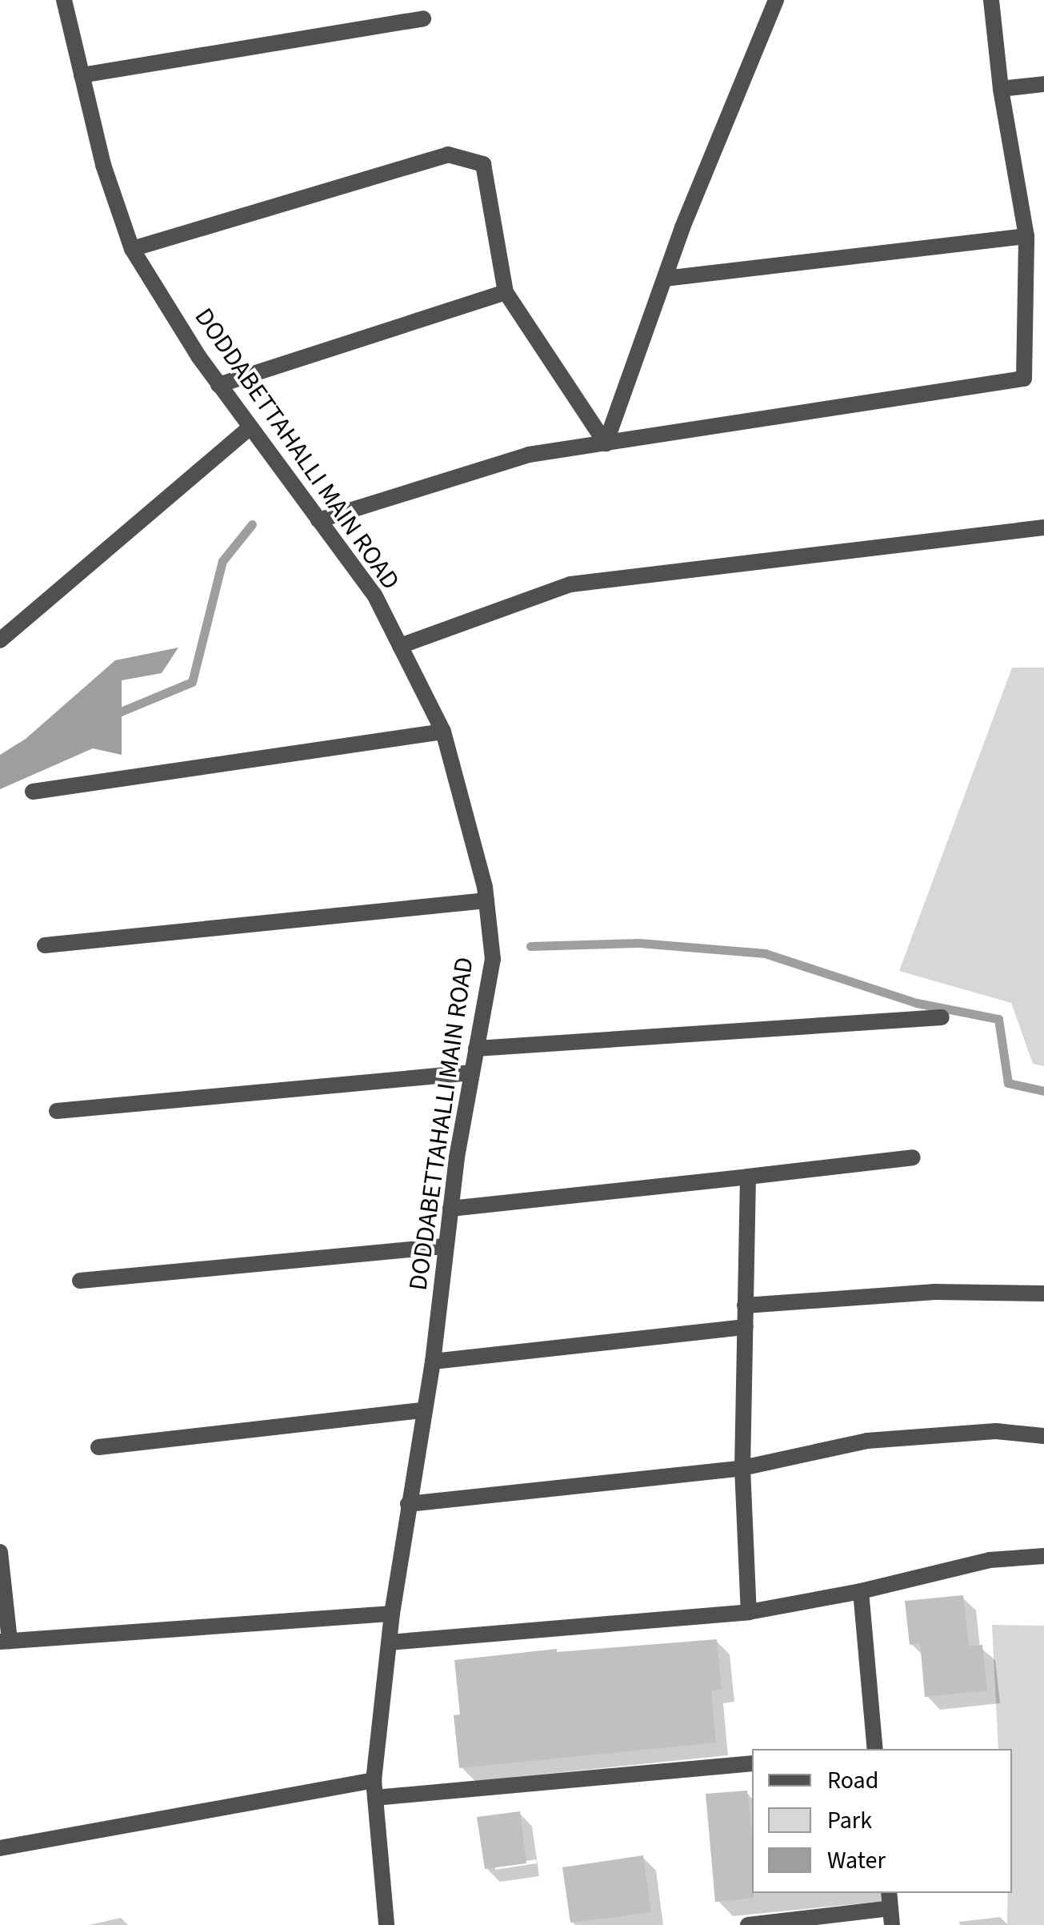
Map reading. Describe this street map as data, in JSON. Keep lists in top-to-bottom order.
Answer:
{
  "streets": {
    "street": ["DODDABETTAHALLI MAIN ROAD"]
  },
  "legend": ["Road", "Park", "Water"]
}
